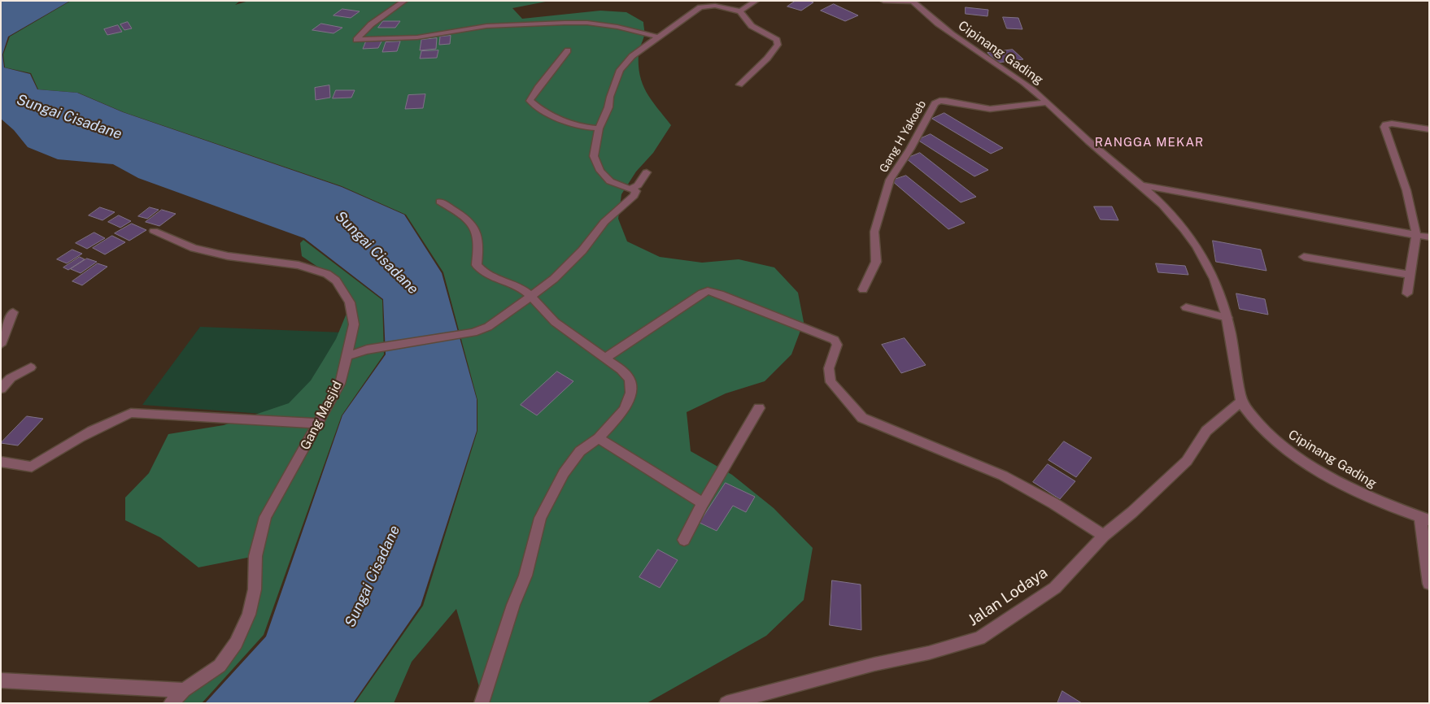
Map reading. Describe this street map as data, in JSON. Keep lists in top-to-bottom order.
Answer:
{
  "streets": {
    "street": [
      "Cipinang Gading",
      "Gang H Yakoeb",
      "Gang Masjid",
      "Jalan Lodaya"
    ]
  },
  "crossings": [
    ["Cipinang Gading", "Gang H Yakoeb"],
    ["Cipinang Gading", "Jalan Lodaya"]
  ],
  "districts": ["RANGGA MEKAR"],
  "water": ["Sungai Cisadane"]
}
